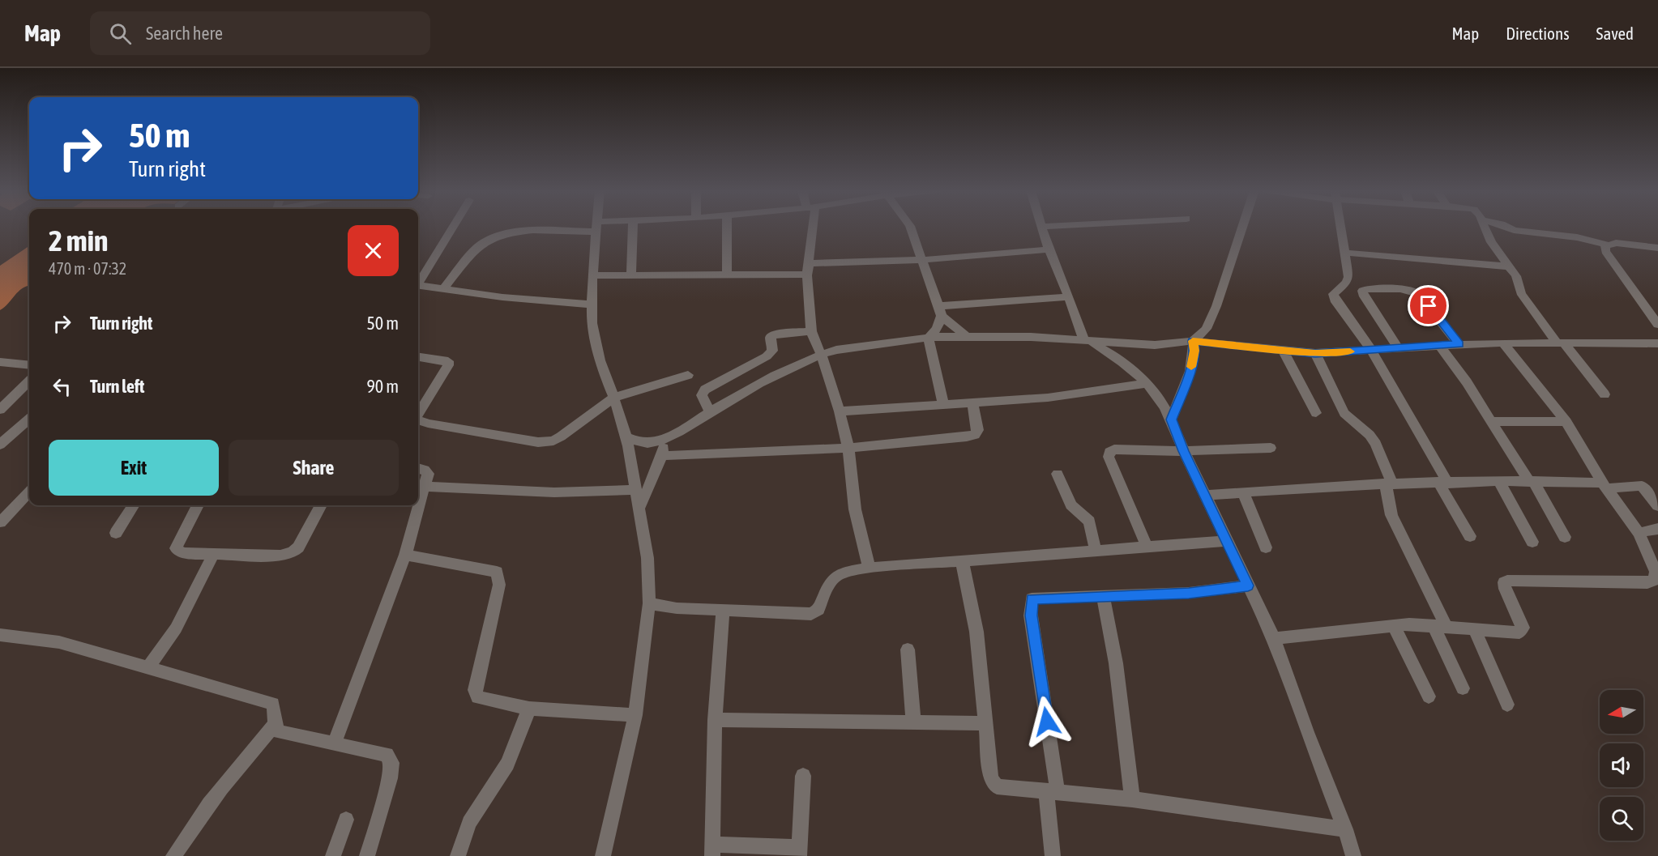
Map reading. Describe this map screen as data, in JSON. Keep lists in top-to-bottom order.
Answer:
{
  "north": "left",
  "page": {
    "header": "Map",
    "search": "Search here",
    "nav": ["Map", "Directions", "Saved"],
    "turn": ["50 m", "Turn right"],
    "heading": ["2 min", "470 m · 07:32"],
    "list": [
      {
        "name": "Turn right",
        "value": "50 m"
      },
      {
        "name": "Turn left",
        "value": "90 m"
      }
    ],
    "buttons": ["Exit", "Share"]
  }
}
